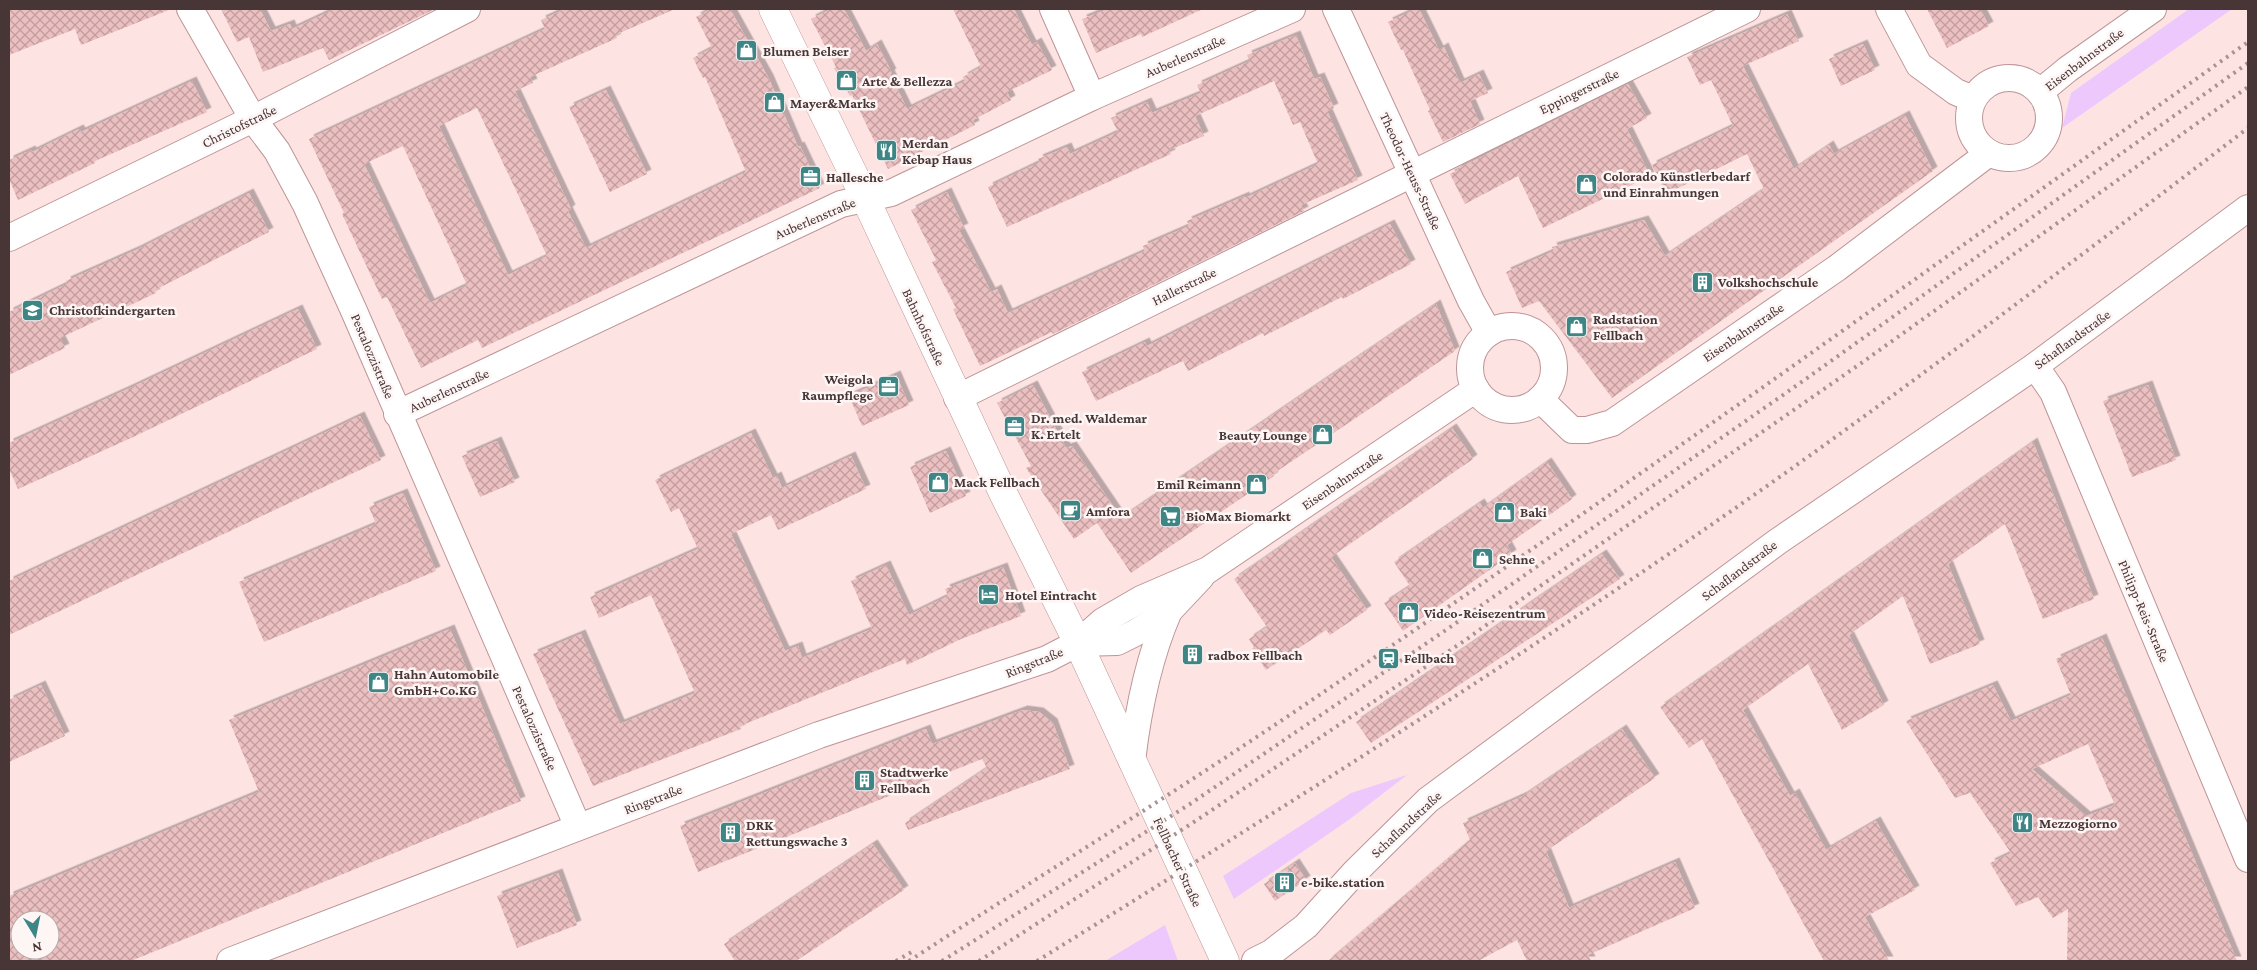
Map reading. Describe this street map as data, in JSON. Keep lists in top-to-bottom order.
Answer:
{
  "streets": {
    "street": [
      "Auberlenstraße",
      "Eisenbahnstraße",
      "Eppingerstraße",
      "Christofstraße",
      "Theodor-Heuss-Straße",
      "Hallerstraße",
      "Bahnhofstraße",
      "Schaflandstraße",
      "Pestalozzistraße",
      "Philipp-Reis-Straße",
      "Ringstraße",
      "Fellbacher Straße"
    ]
  },
  "crossings": [
    ["Auberlenstraße", "Bahnhofstraße"],
    ["Auberlenstraße", "Pestalozzistraße"],
    ["Eisenbahnstraße", "Theodor-Heuss-Straße"],
    ["Eisenbahnstraße", "Bahnhofstraße"],
    ["Eisenbahnstraße", "Ringstraße"],
    ["Eisenbahnstraße", "Fellbacher Straße"],
    ["Eppingerstraße", "Theodor-Heuss-Straße"],
    ["Eppingerstraße", "Hallerstraße"],
    ["Christofstraße", "Pestalozzistraße"],
    ["Theodor-Heuss-Straße", "Hallerstraße"],
    ["Hallerstraße", "Bahnhofstraße"],
    ["Bahnhofstraße", "Ringstraße"],
    ["Bahnhofstraße", "Fellbacher Straße"],
    ["Schaflandstraße", "Philipp-Reis-Straße"],
    ["Pestalozzistraße", "Ringstraße"],
    ["Ringstraße", "Fellbacher Straße"]
  ],
  "places": {
    "shop": [
      "Blumen Belser",
      "Arte & Bellezza",
      "Mayer&Marks",
      "Colorado Künstlerbedarf und Einrahmungen",
      "Radstation Fellbach",
      "Beauty Lounge",
      "Mack Fellbach",
      "Emil Reimann",
      "Baki",
      "Sehne",
      "Video-Reisezentrum",
      "Hahn Automobile GmbH+Co.KG"
    ],
    "restaurant": ["Merdan Kebap Haus", "Mezzogiorno"],
    "office": ["Hallesche", "Weigola Raumpflege", "Dr. med. Waldemar K. Ertelt"],
    "building": [
      "Volkshochschule",
      "radbox Fellbach",
      "Stadtwerke Fellbach",
      "DRK Rettungswache 3",
      "e-bike.station"
    ],
    "school or university": ["Christofkindergarten"],
    "cafe": ["Amfora"],
    "supermarket": ["BioMax Biomarkt"],
    "hotel": ["Hotel Eintracht"],
    "station": ["Fellbach"]
  },
  "north": "bottom"
}
